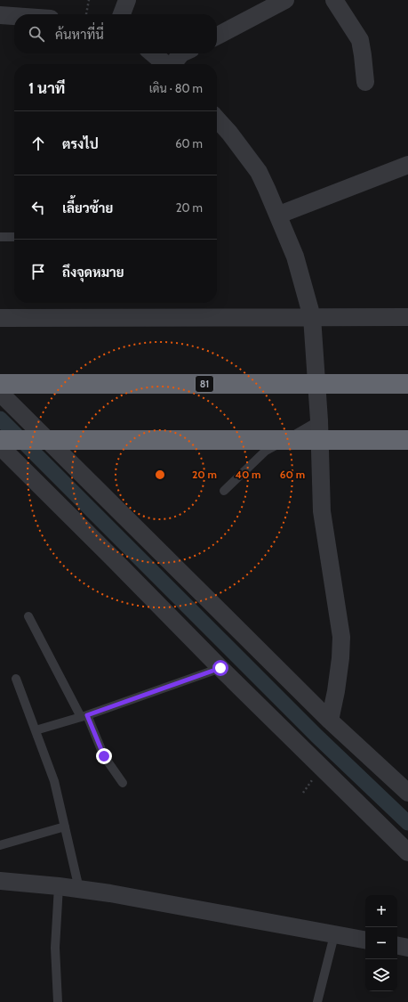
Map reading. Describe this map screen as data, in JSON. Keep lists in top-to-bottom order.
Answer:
{
  "streets": {
    "highway": ["81"]
  },
  "page": {
    "search": "ค้นหาที่นี่",
    "heading": ["1 นาที", "เดิน · 80 m"],
    "list": [
      ["ตรงไป", "60 m"],
      ["เลี้ยวซ้าย", "20 m"],
      "ถึงจุดหมาย"
    ],
    "map_buttons": ["+", "−"]
  },
  "rings": ["20 m", "40 m", "60 m"]
}
